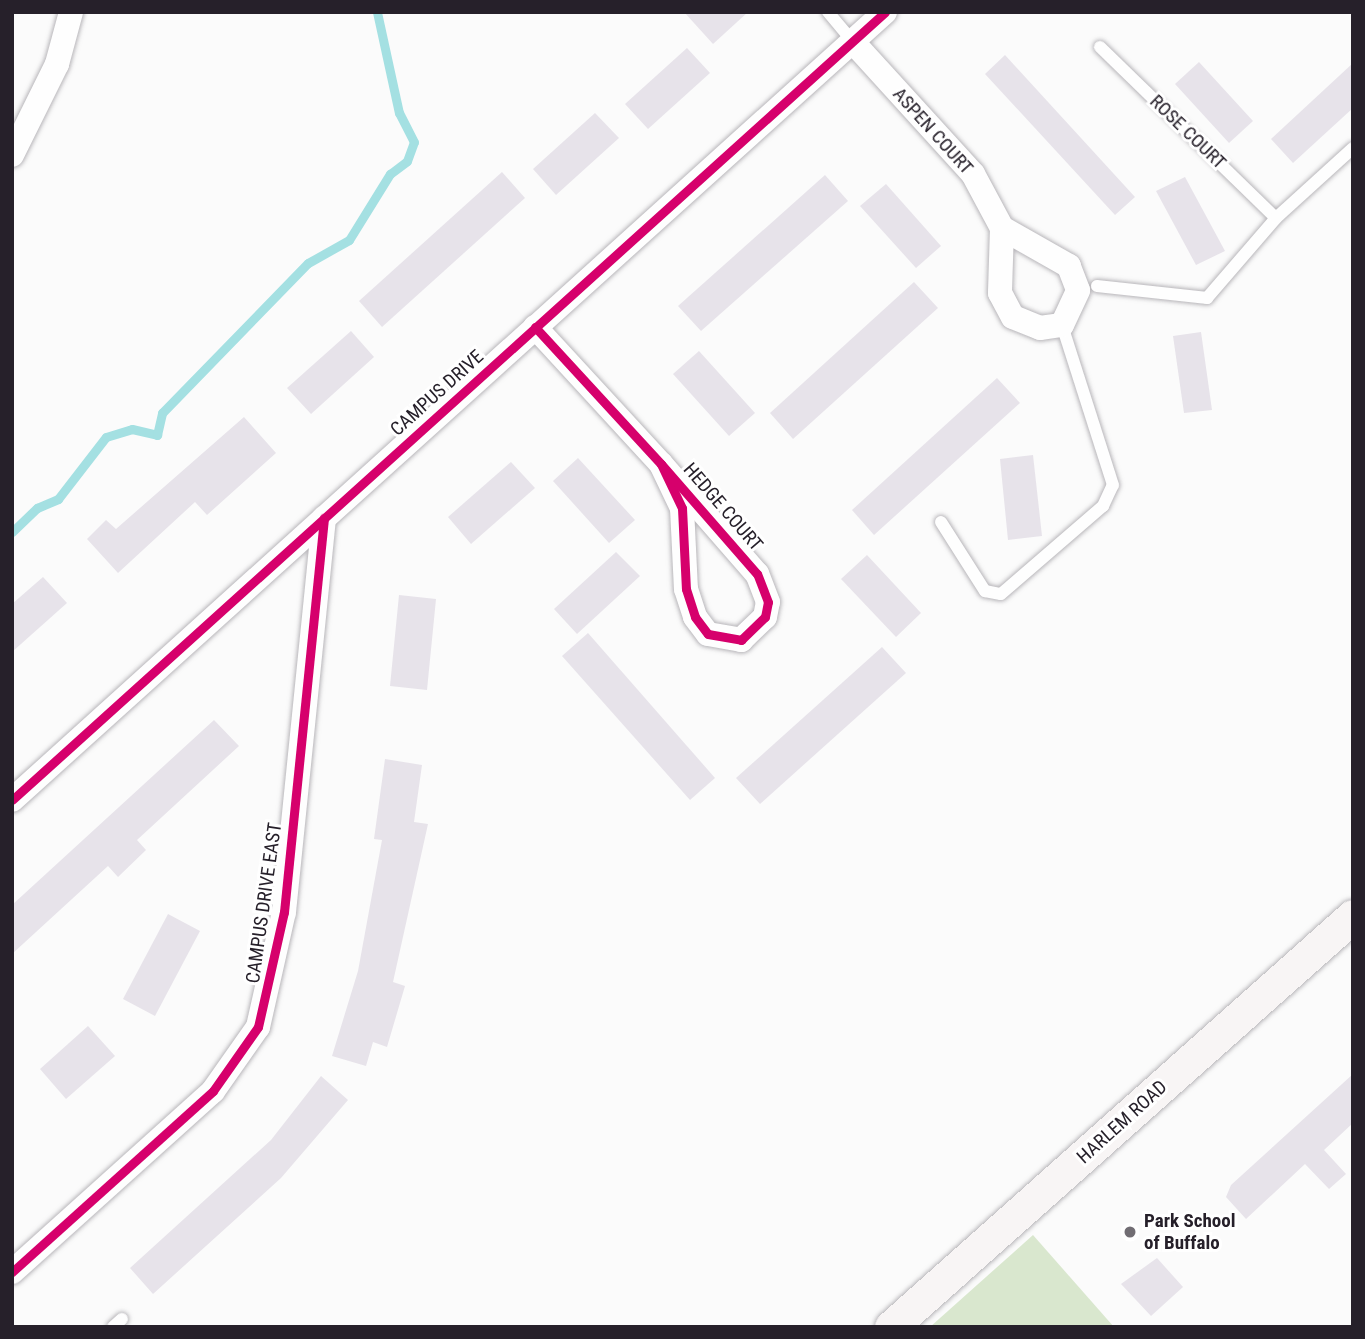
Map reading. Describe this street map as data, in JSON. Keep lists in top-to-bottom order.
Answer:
{
  "streets": {
    "main road": ["HARLEM ROAD"],
    "street": [
      "ASPEN COURT",
      "CAMPUS DRIVE",
      "HEDGE COURT",
      "CAMPUS DRIVE EAST"
    ],
    "lane": ["ROSE COURT"]
  },
  "crossings": [
    ["ASPEN COURT", "CAMPUS DRIVE"],
    ["CAMPUS DRIVE", "HEDGE COURT"],
    ["CAMPUS DRIVE", "CAMPUS DRIVE EAST"]
  ],
  "places": ["Park School of Buffalo"]
}
